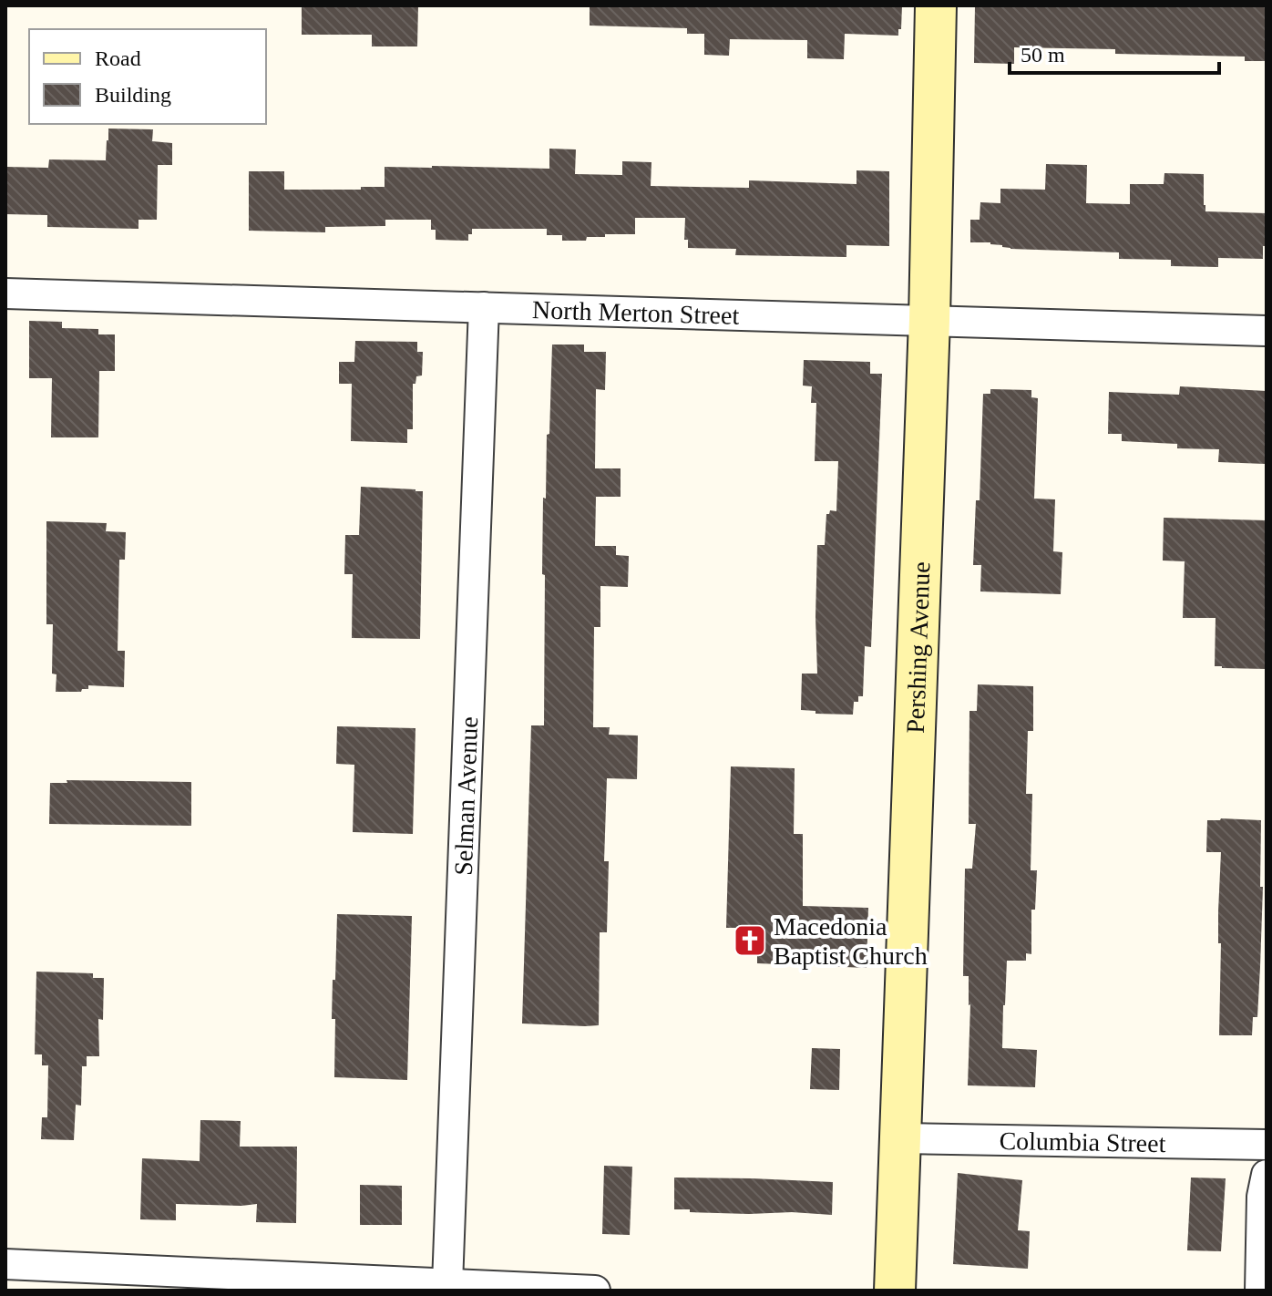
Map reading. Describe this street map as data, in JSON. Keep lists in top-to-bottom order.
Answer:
{
  "streets": {
    "street": [
      "North Merton Street",
      "Pershing Avenue",
      "Selman Avenue",
      "Columbia Street"
    ]
  },
  "crossings": [
    ["North Merton Street", "Pershing Avenue"],
    ["North Merton Street", "Selman Avenue"],
    ["Pershing Avenue", "Columbia Street"]
  ],
  "places": {
    "church": ["Macedonia Baptist Church"]
  },
  "legend": ["Road", "Building"],
  "scale_bar": "50 m"
}
